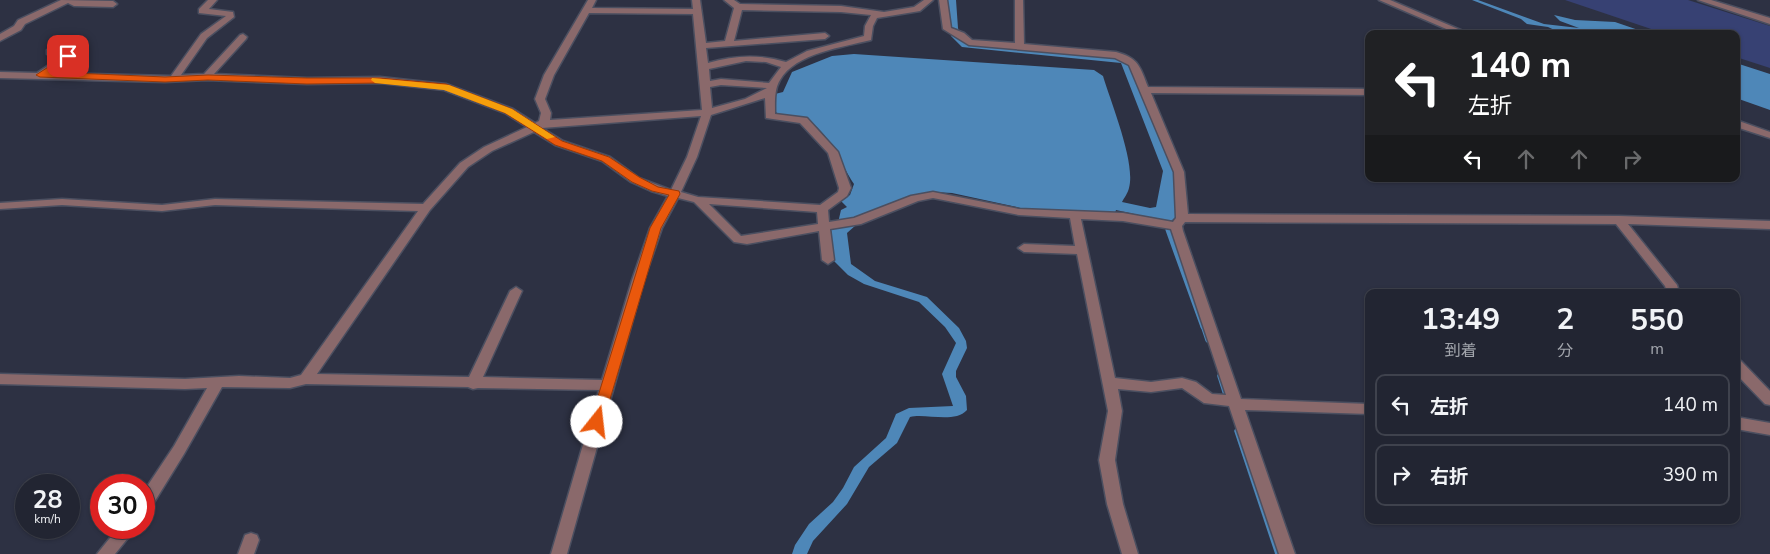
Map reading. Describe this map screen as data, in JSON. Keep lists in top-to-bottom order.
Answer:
{
  "page": {
    "turn": ["140 m", "左折"],
    "eta": [
      "13:49",
      "到着",
      "2",
      "分",
      "550",
      "m"
    ],
    "list": [
      {
        "name": "左折",
        "value": "140 m"
      },
      {
        "name": "右折",
        "value": "390 m"
      }
    ],
    "speed": "28 km/h",
    "limit": "30"
  }
}
